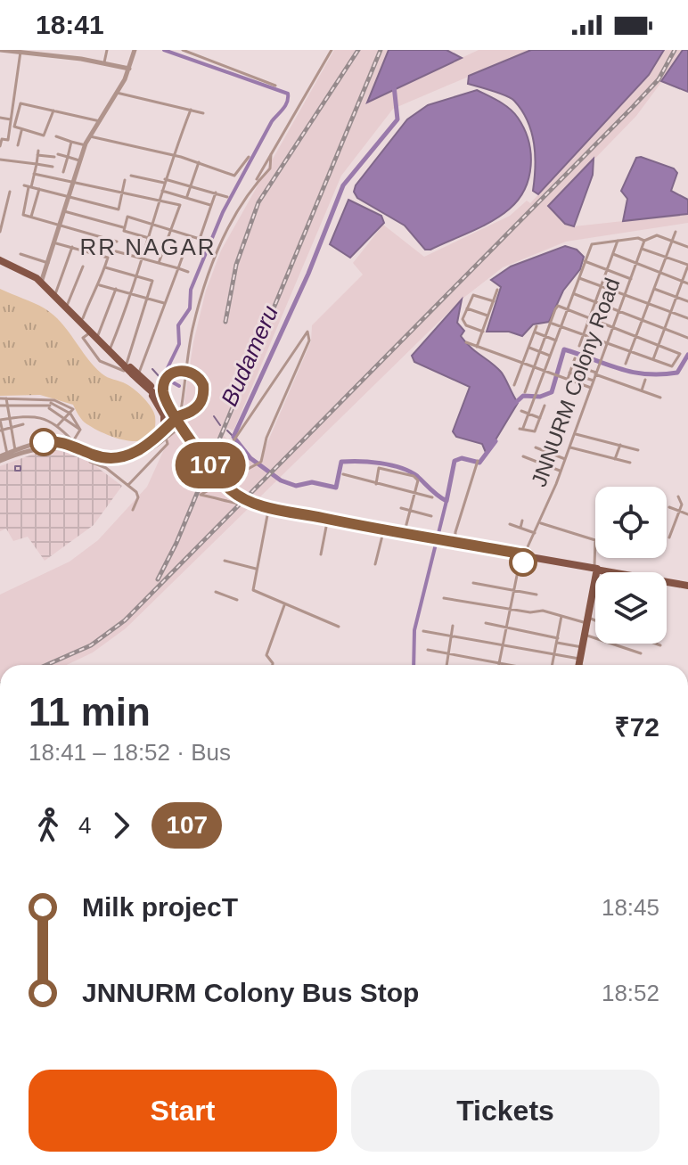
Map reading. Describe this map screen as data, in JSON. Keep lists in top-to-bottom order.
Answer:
{
  "streets": {
    "street": ["JNNURM Colony Road"]
  },
  "districts": ["RR NAGAR"],
  "water": ["Budameru"],
  "lines": ["bus line 107"],
  "page": {
    "status": "18:41",
    "on_map": "107",
    "heading": ["11 min", "18:41 – 18:52 · Bus", "₹72"],
    "legs": ["4", "107"],
    "list": [
      {
        "name": "Milk projecT",
        "value": "18:45"
      },
      {
        "name": "JNNURM Colony Bus Stop",
        "value": "18:52"
      }
    ],
    "buttons": ["Start", "Tickets"]
  }
}
